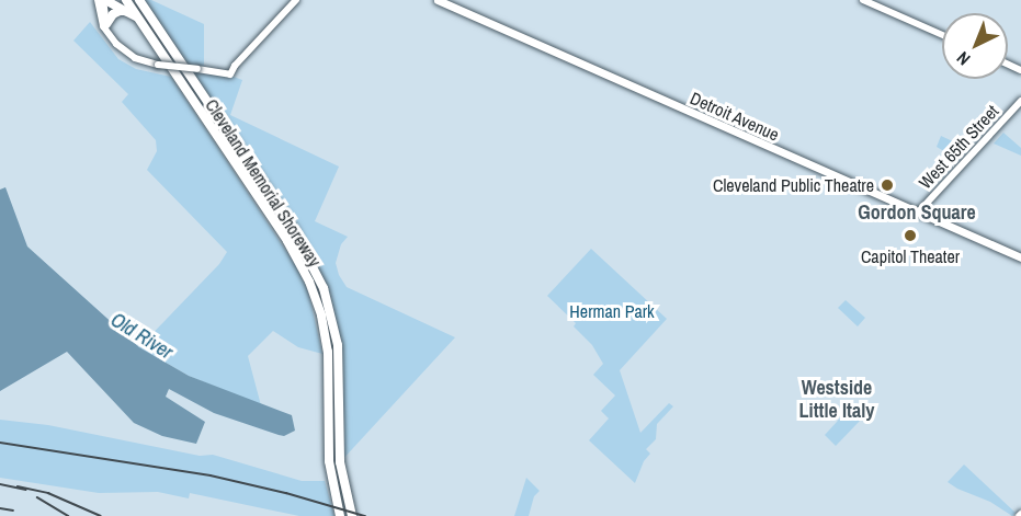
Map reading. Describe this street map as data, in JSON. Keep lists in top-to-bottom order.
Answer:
{
  "streets": {
    "highway": ["Cleveland Memorial Shoreway"],
    "main road": ["Detroit Avenue"],
    "street": ["West 65th Street"]
  },
  "crossings": [
    ["Detroit Avenue", "West 65th Street"]
  ],
  "districts": ["Gordon Square", "Westside Little Italy"],
  "water": ["Old River"],
  "parks": ["Herman Park"],
  "places": ["Cleveland Public Theatre", "Capitol Theater"],
  "north": "bottom left"
}
